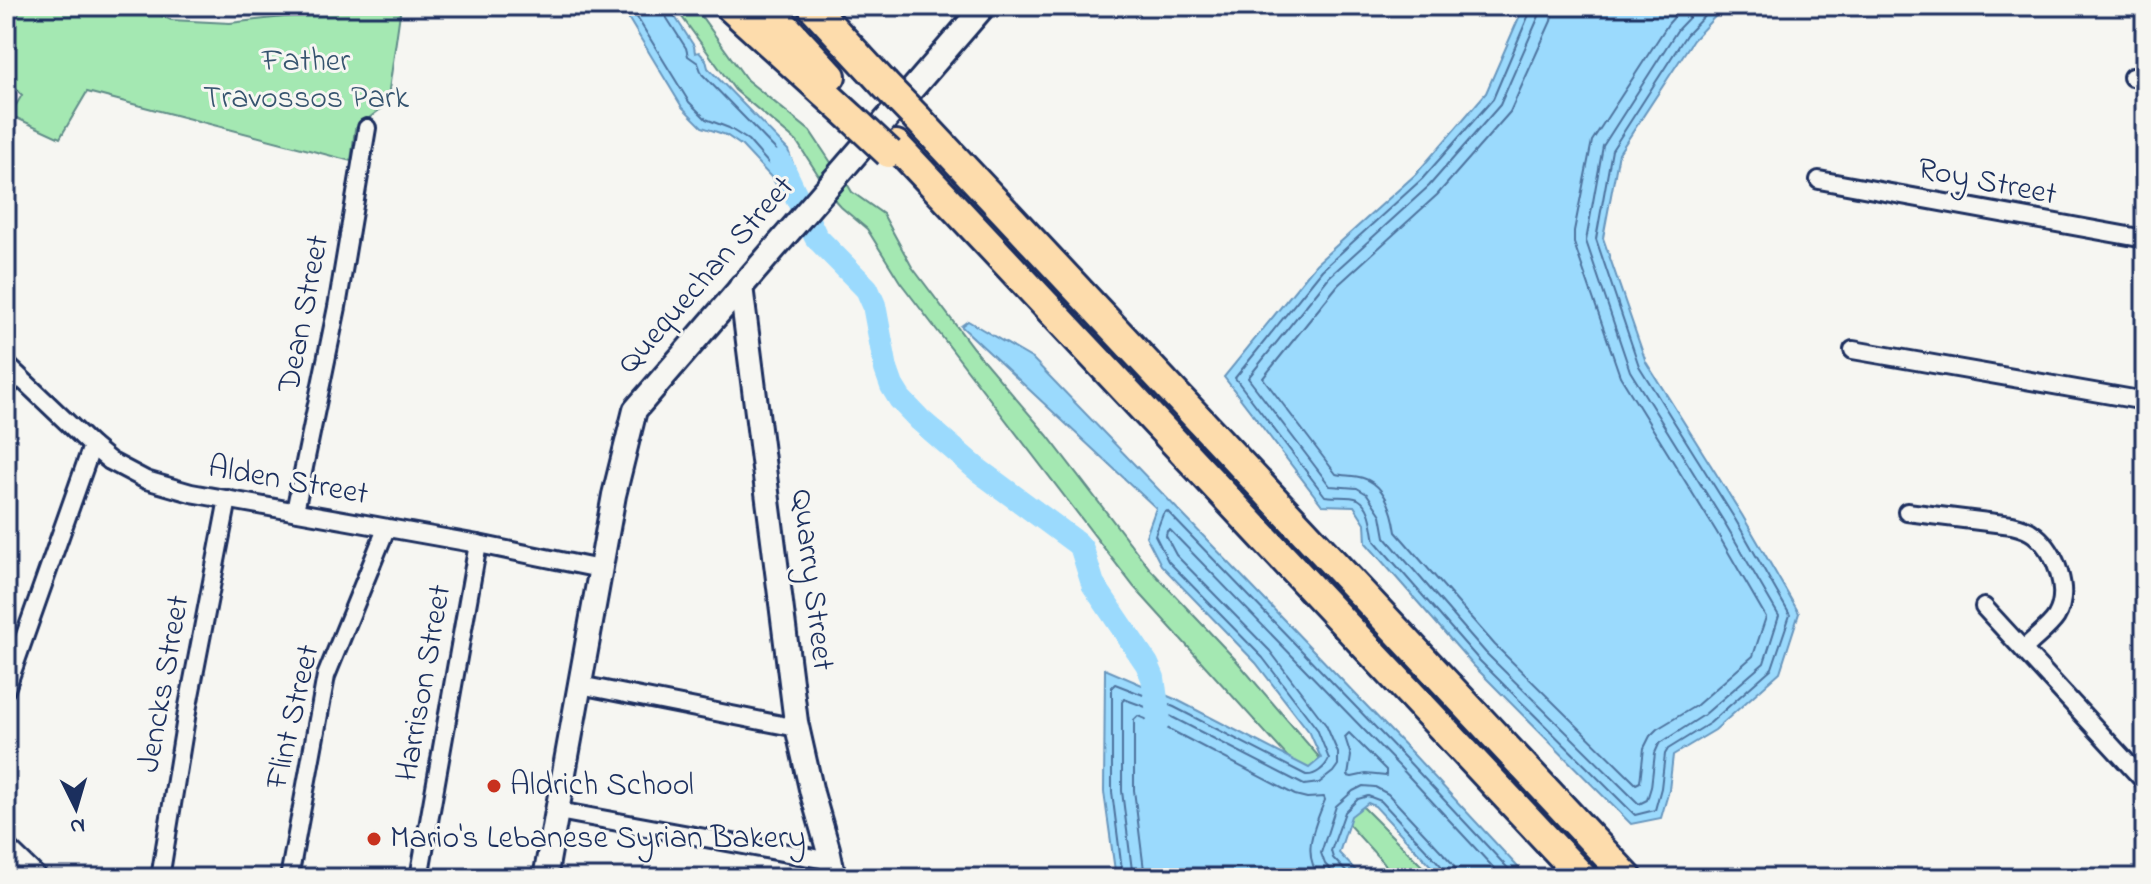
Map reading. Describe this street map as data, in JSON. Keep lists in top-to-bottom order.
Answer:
{
  "streets": {
    "main road": ["Quequechan Street", "Quarry Street"],
    "street": [
      "Roy Street",
      "Dean Street",
      "Alden Street",
      "Harrison Street",
      "Jencks Street",
      "Flint Street"
    ]
  },
  "crossings": [
    ["Quequechan Street", "Alden Street"],
    ["Quequechan Street", "Quarry Street"],
    ["Dean Street", "Alden Street"],
    ["Alden Street", "Harrison Street"],
    ["Alden Street", "Jencks Street"],
    ["Alden Street", "Flint Street"]
  ],
  "parks": ["Father Travossos Park"],
  "places": ["Aldrich School", "Mario's Lebanese Syrian Bakery"],
  "north": "bottom"
}
